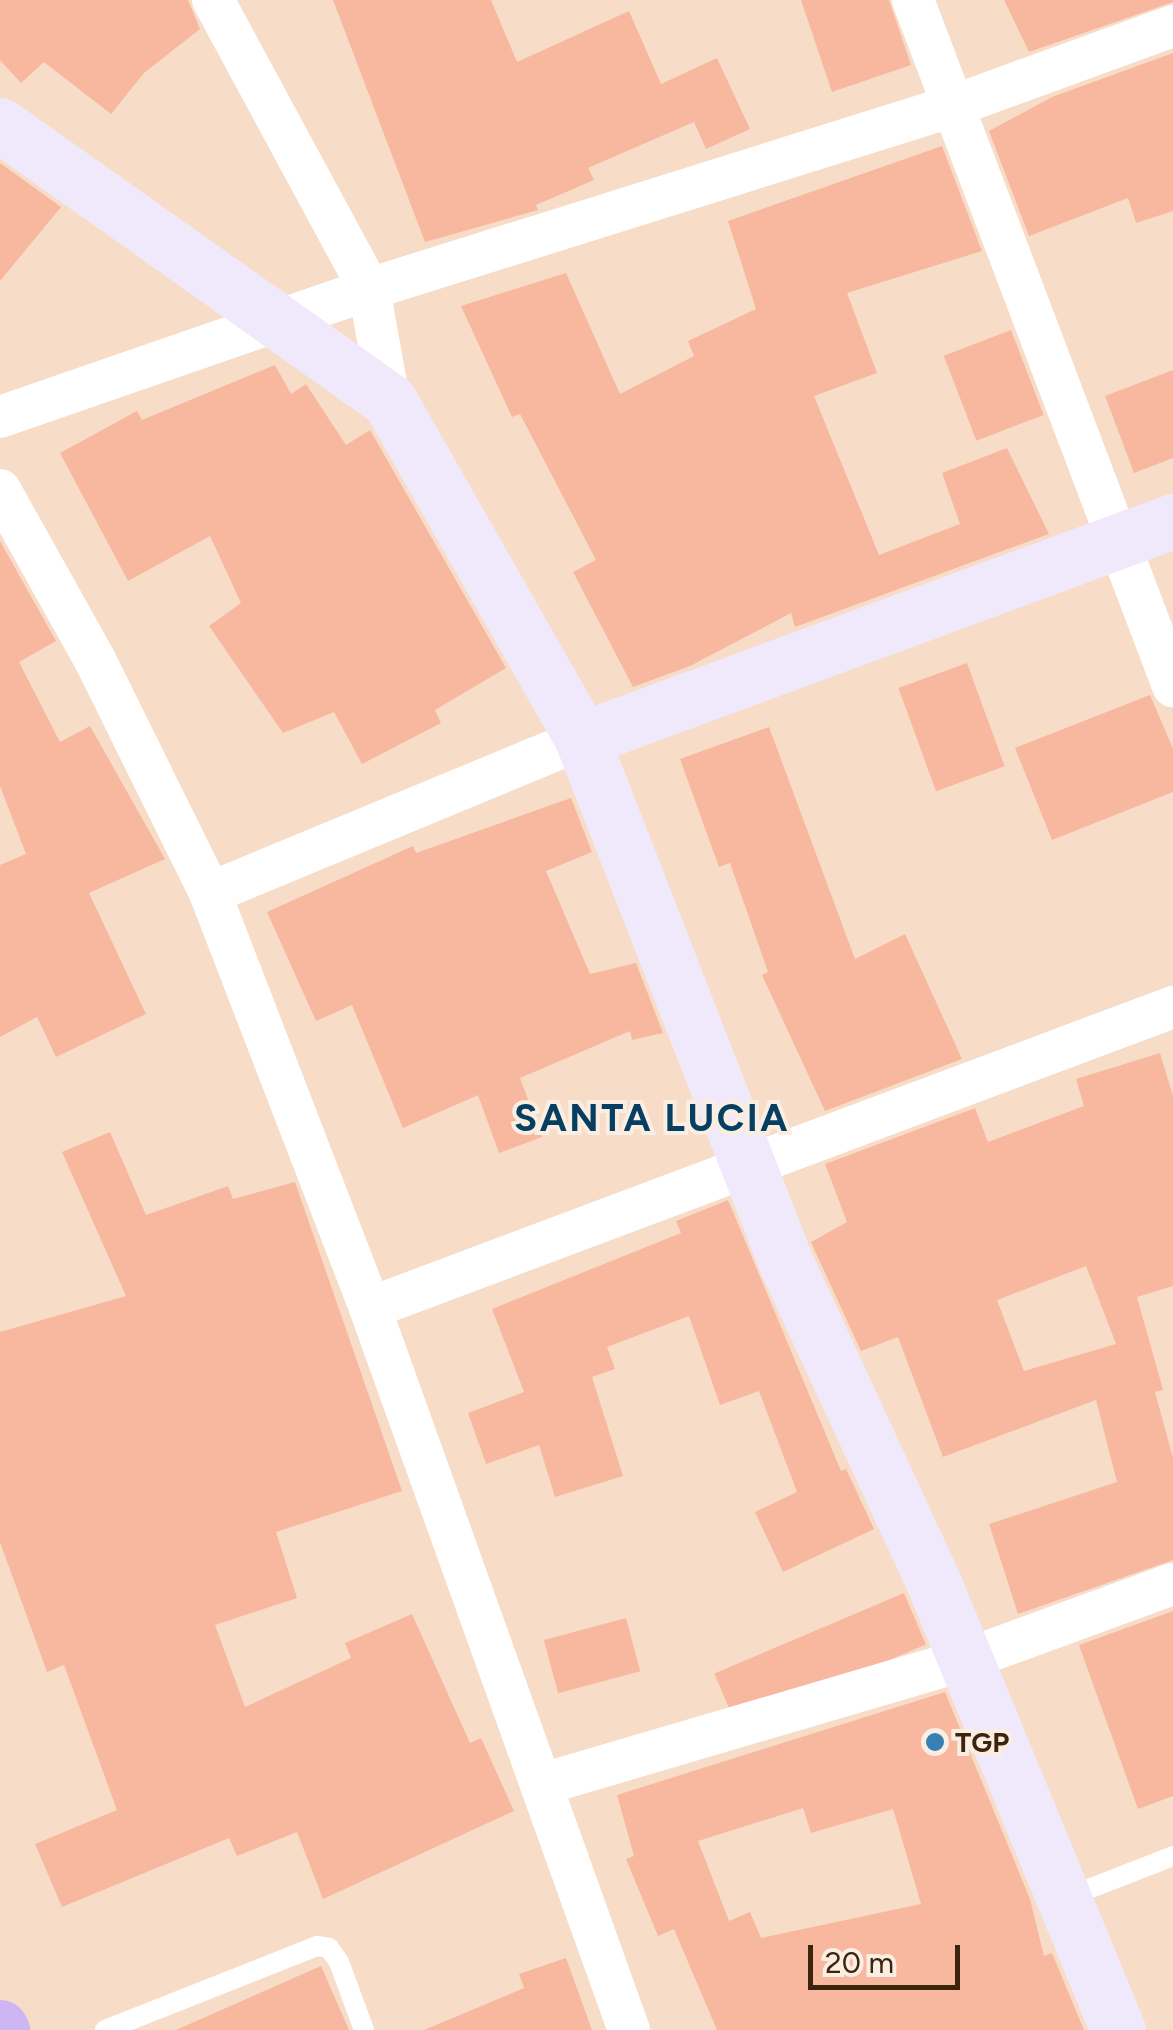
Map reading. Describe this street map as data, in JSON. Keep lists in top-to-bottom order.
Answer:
{
  "districts": ["SANTA LUCIA"],
  "places": ["TGP"],
  "scale_bar": "20 m"
}
